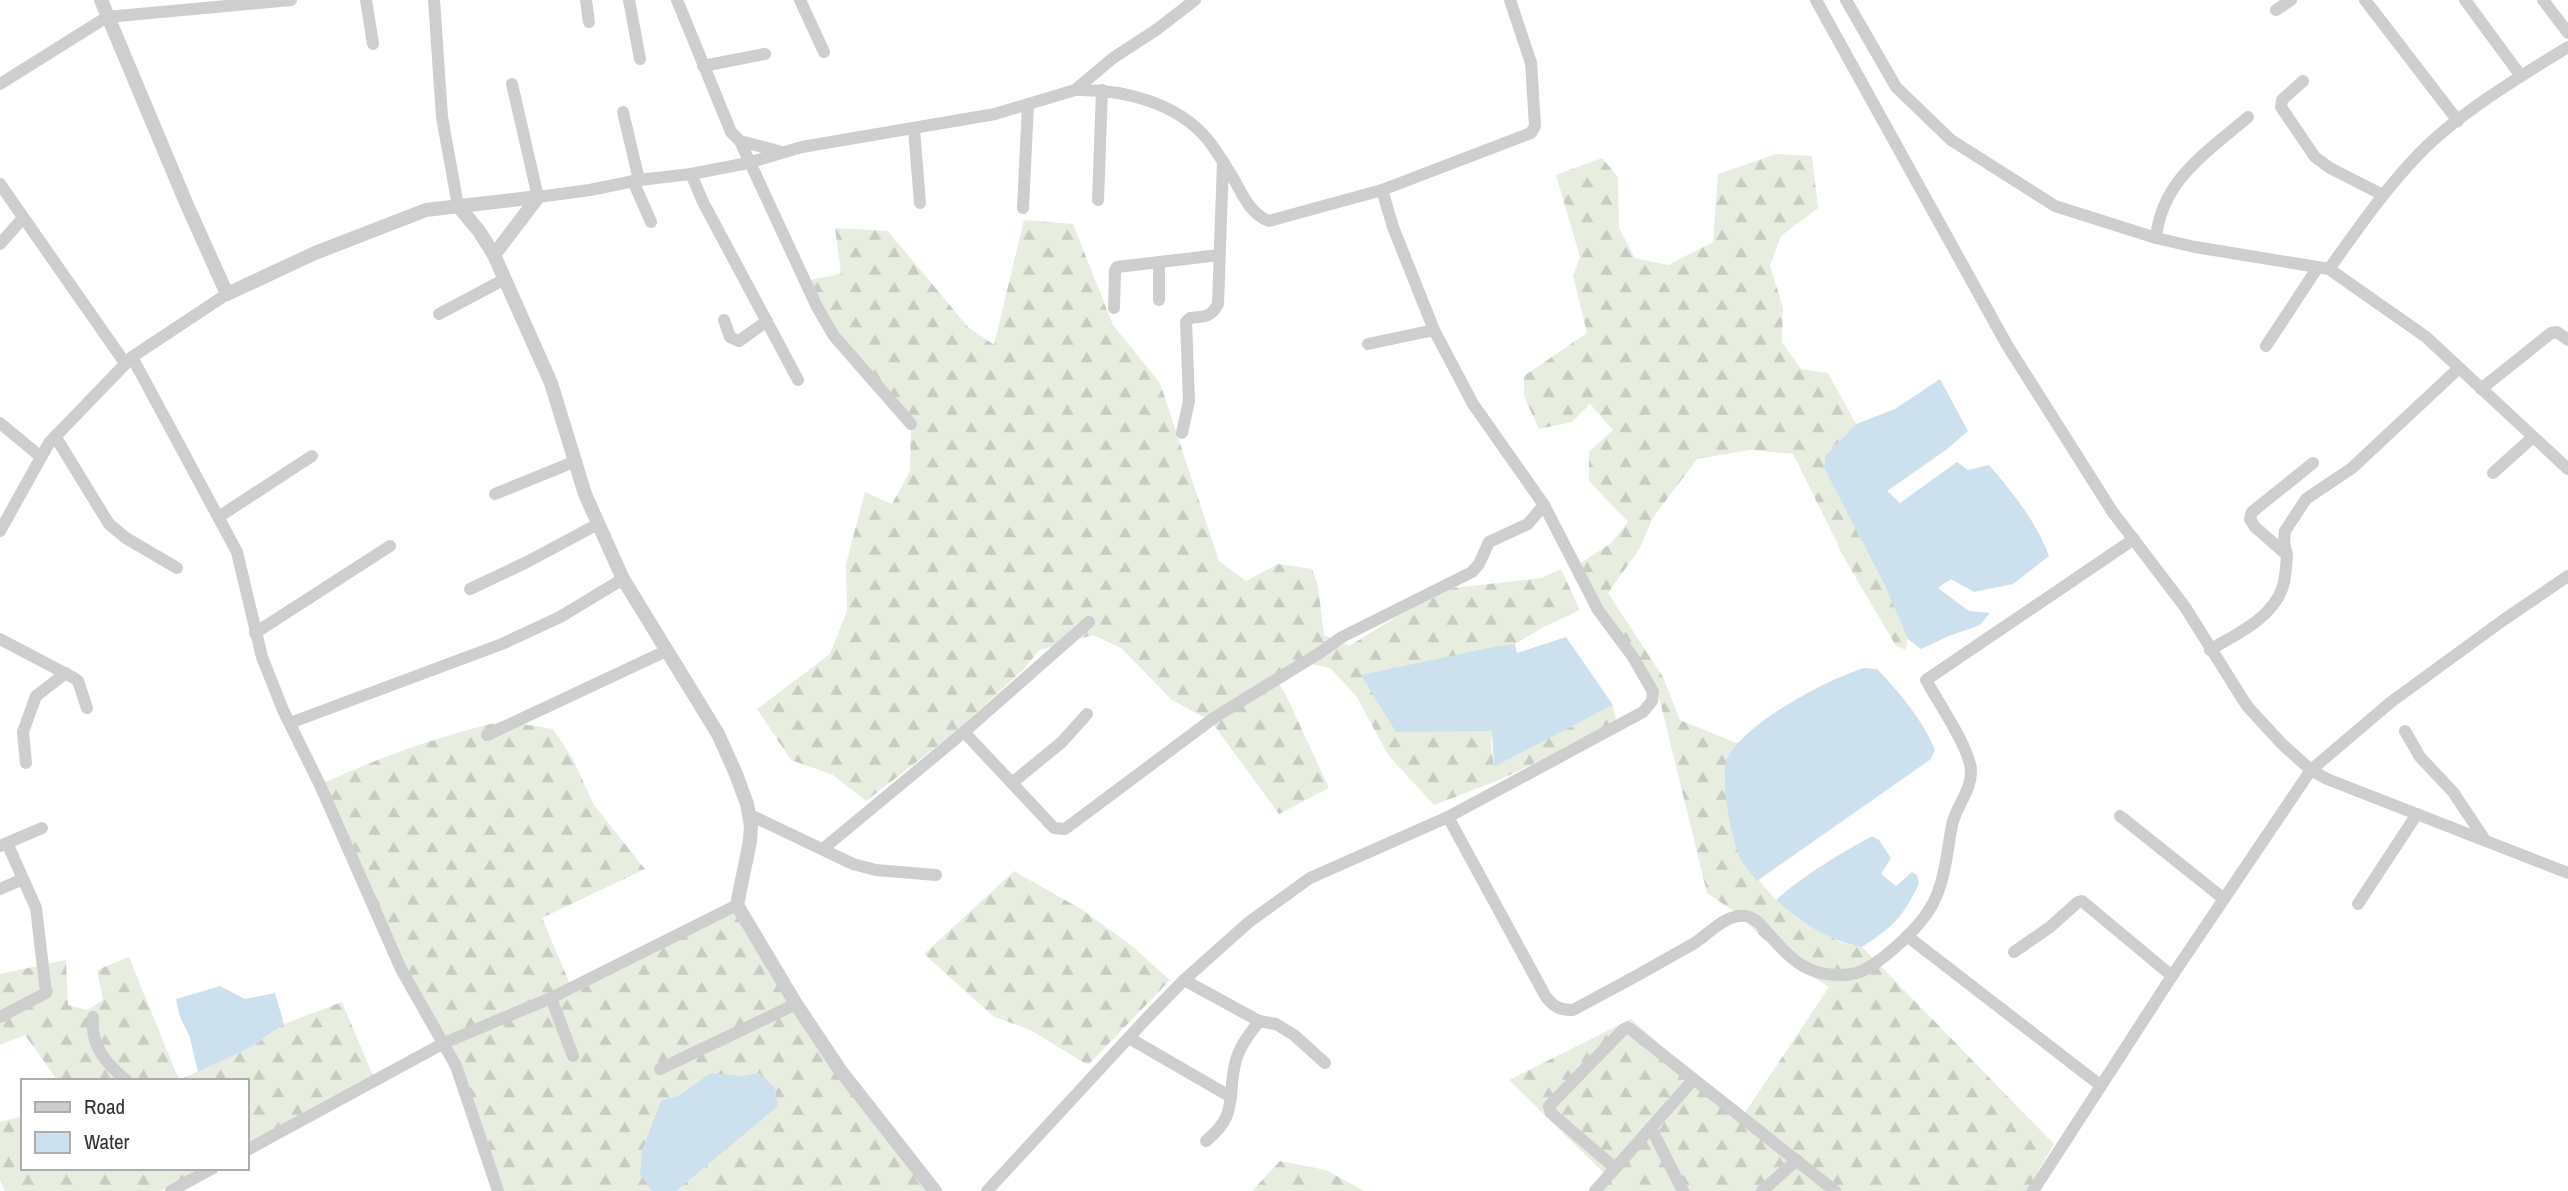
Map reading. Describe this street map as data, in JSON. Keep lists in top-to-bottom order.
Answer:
{
  "legend": ["Road", "Water"]
}
